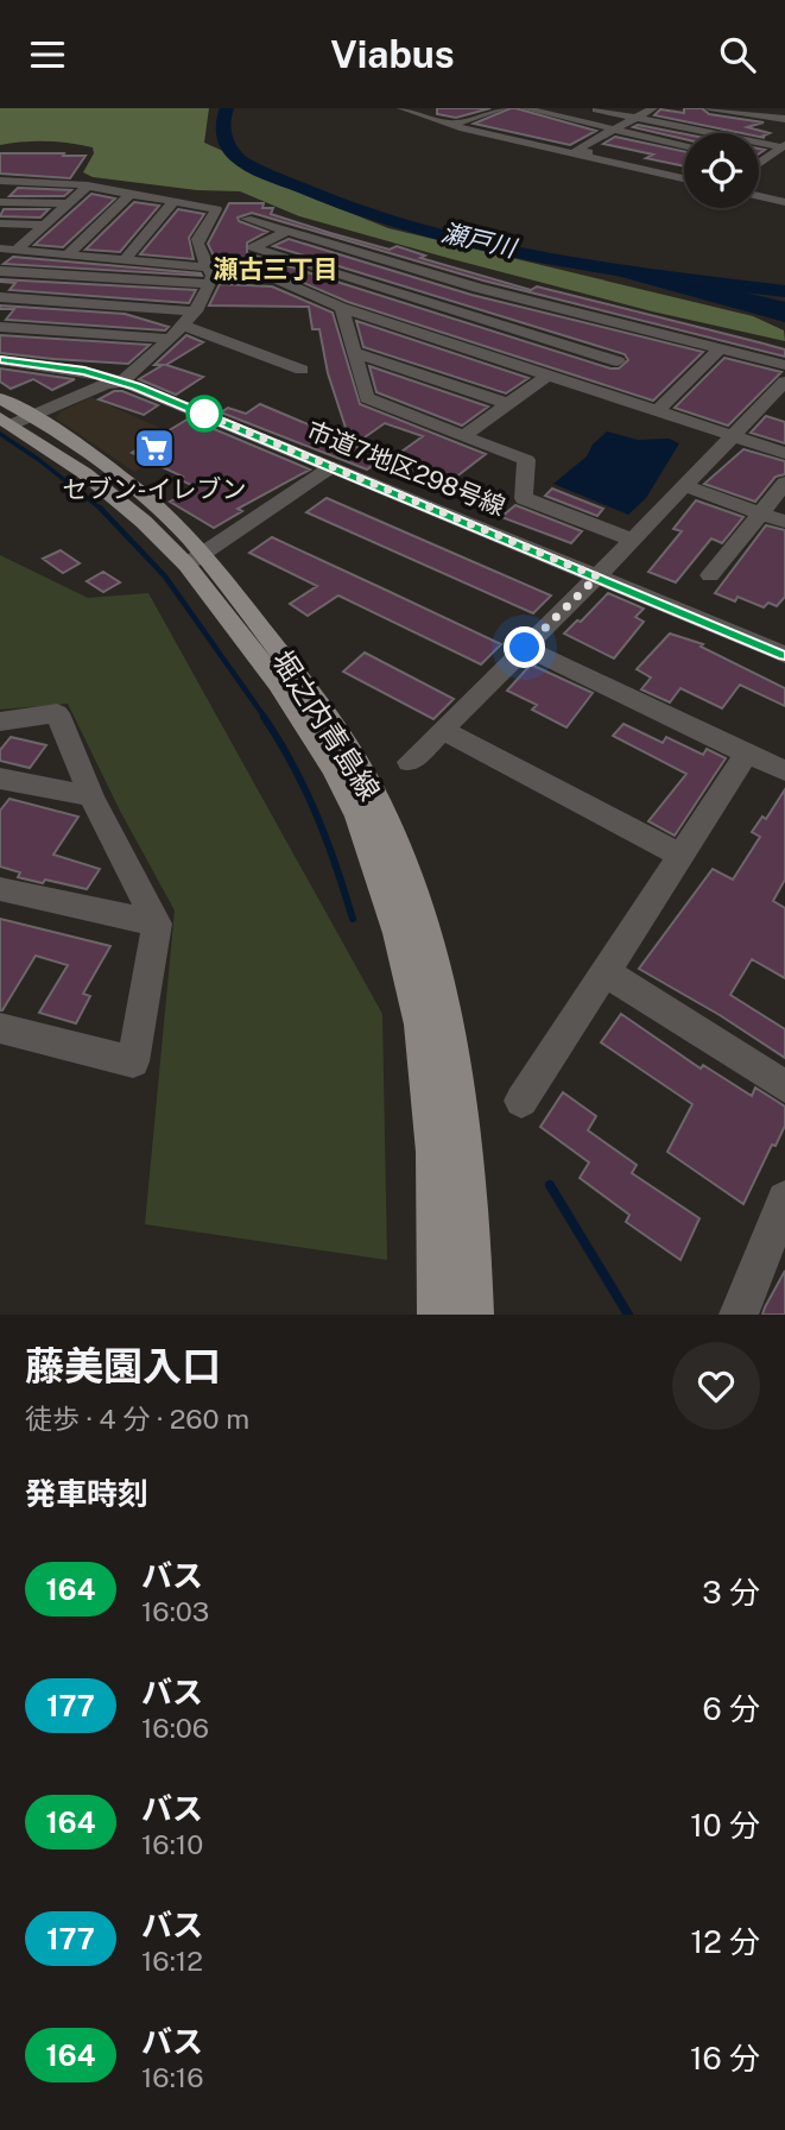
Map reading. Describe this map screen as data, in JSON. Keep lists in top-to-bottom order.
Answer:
{
  "streets": {
    "main road": ["堀之内青島線"],
    "street": ["市道7地区298号線"]
  },
  "districts": ["瀬古三丁目"],
  "water": ["瀬戸川"],
  "places": {
    "supermarket": ["セブン-イレブン"]
  },
  "lines": ["bus line 164"],
  "page": {
    "header": "Viabus",
    "heading": [
      ["藤美園入口", "徒歩 · 4 分 · 260 m"],
      "発車時刻"
    ],
    "list": [
      {
        "mark": "164",
        "name": "バス",
        "note": "16:03",
        "value": "3 分"
      },
      {
        "mark": "177",
        "name": "バス",
        "note": "16:06",
        "value": "6 分"
      },
      {
        "mark": "164",
        "name": "バス",
        "note": "16:10",
        "value": "10 分"
      },
      {
        "mark": "177",
        "name": "バス",
        "note": "16:12",
        "value": "12 分"
      },
      {
        "mark": "164",
        "name": "バス",
        "note": "16:16",
        "value": "16 分"
      }
    ]
  }
}
